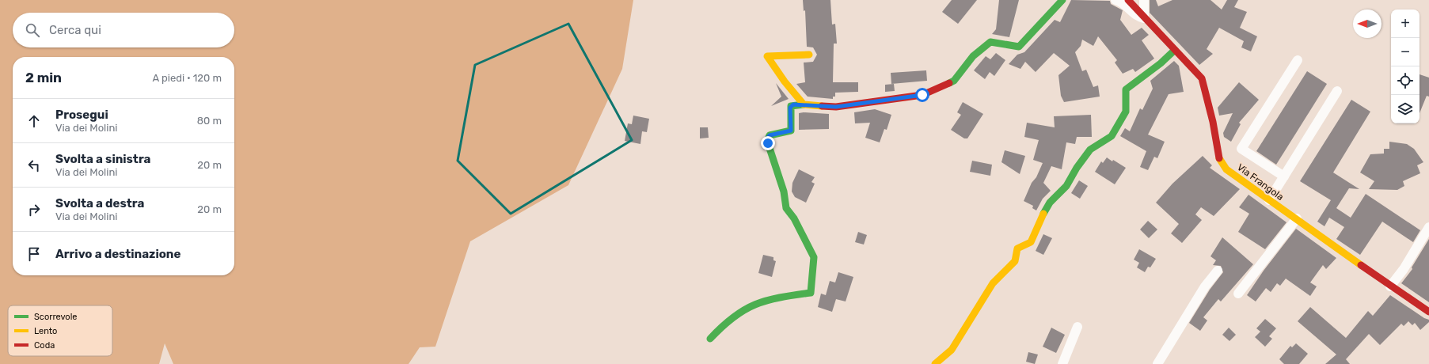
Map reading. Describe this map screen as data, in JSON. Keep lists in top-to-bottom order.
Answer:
{
  "streets": {
    "street": ["Via Frangola"]
  },
  "legend": ["Scorrevole", "Lento", "Coda"],
  "north": "left",
  "page": {
    "map_buttons": ["+", "−"],
    "search": "Cerca qui",
    "heading": ["2 min", "A piedi · 120 m"],
    "list": [
      ["Prosegui", "Via dei Molini", "80 m"],
      ["Svolta a sinistra", "Via dei Molini", "20 m"],
      ["Svolta a destra", "Via dei Molini", "20 m"],
      "Arrivo a destinazione"
    ]
  }
}
